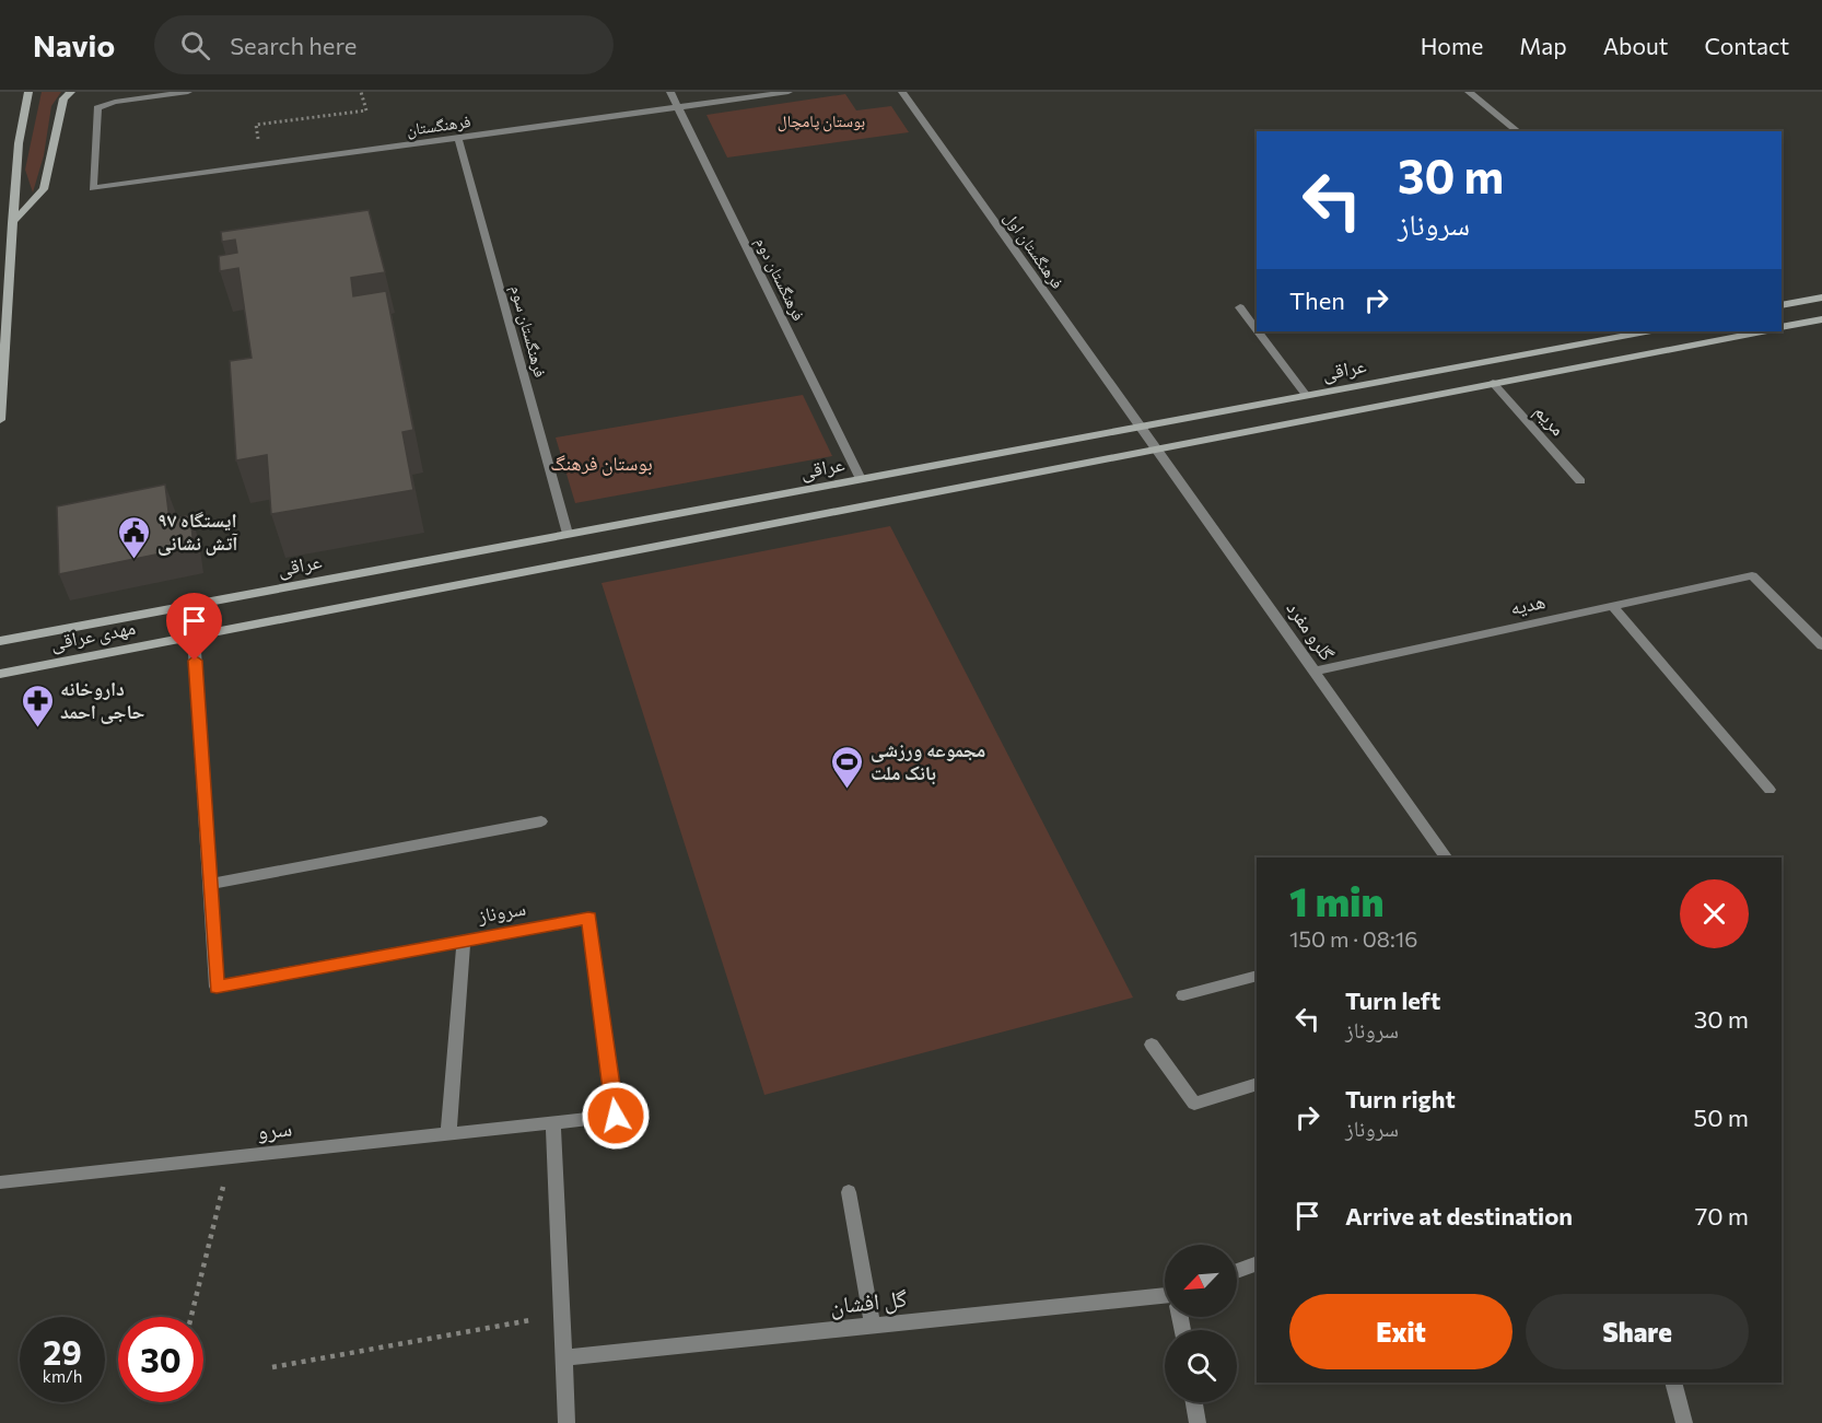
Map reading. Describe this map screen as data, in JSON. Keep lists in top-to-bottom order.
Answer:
{
  "streets": {
    "main road": ["عراقی", "مهدی عراقی"],
    "street": [
      "فرهنگستان",
      "فرهنگستان اول",
      "فرهنگستان دوم",
      "فرهنگستان سوم",
      "مریم",
      "هدیه",
      "گلرو مفرد",
      "سروناز",
      "سرو",
      "گل افشان"
    ]
  },
  "crossings": [
    ["فرهنگستان", "فرهنگستان دوم"],
    ["فرهنگستان", "فرهنگستان سوم"],
    ["فرهنگستان اول", "عراقی"],
    ["فرهنگستان اول", "گلرو مفرد"],
    ["فرهنگستان دوم", "عراقی"],
    ["فرهنگستان سوم", "عراقی"],
    ["عراقی", "گلرو مفرد"],
    ["هدیه", "گلرو مفرد"],
    ["مهدی عراقی", "سروناز"],
    ["سروناز", "سرو"]
  ],
  "parks": ["بوستان پامچال", "بوستان فرهنگ"],
  "places": {
    "public building": ["ایستگاه ۹۷ آتش نشانی"],
    "pharmacy": ["داروخانه حاجی احمد"],
    "sports": ["مجموعه ورزشی بانک ملت"]
  },
  "north": "bottom left",
  "page": {
    "header": "Navio",
    "search": "Search here",
    "nav": [
      "Home",
      "Map",
      "About",
      "Contact"
    ],
    "turn": ["30 m", "سروناز"],
    "then": "Then",
    "heading": ["1 min", "150 m · 08:16"],
    "list": [
      {
        "name": "Turn left",
        "note": "سروناز",
        "value": "30 m"
      },
      {
        "name": "Turn right",
        "note": "سروناز",
        "value": "50 m"
      },
      {
        "name": "Arrive at destination",
        "value": "70 m"
      }
    ],
    "buttons": ["Exit", "Share"],
    "speed": "29 km/h",
    "limit": "30"
  }
}
